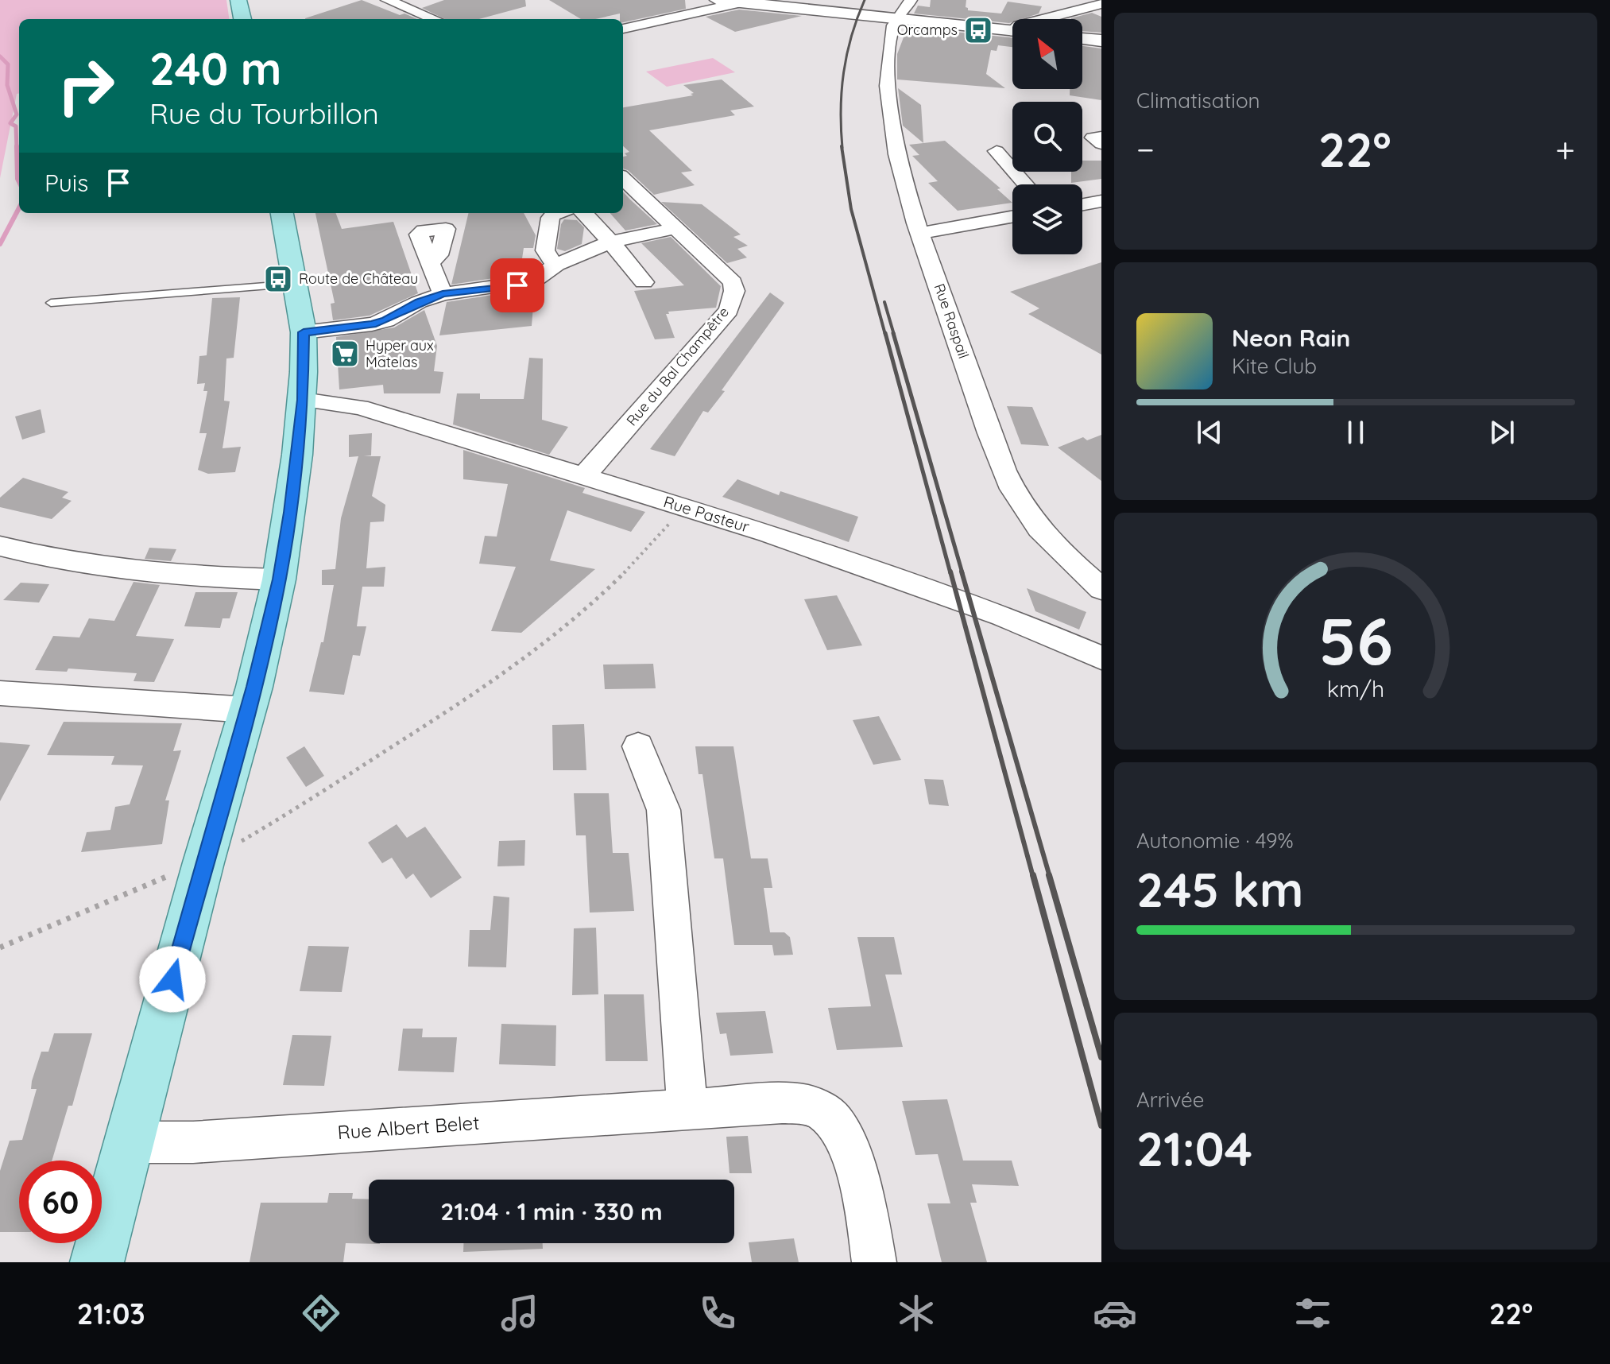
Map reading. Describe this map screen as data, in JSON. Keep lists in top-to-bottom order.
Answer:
{
  "streets": {
    "street": [
      "Rue Raspail",
      "Rue du Bal Champêtre",
      "Rue Pasteur",
      "Rue Albert Belet"
    ]
  },
  "crossings": [
    ["Rue du Bal Champêtre", "Rue Pasteur"]
  ],
  "places": {
    "bus stop": ["Orcamps", "Route de Château"],
    "supermarket": ["Hyper aux Matelas"]
  },
  "north": "top left",
  "page": {
    "tile": [
      "Climatisation",
      ["Autonomie · 49%", "245 km"],
      ["Arrivée", "21:04"]
    ],
    "turn": ["240 m", "Rue du Tourbillon"],
    "heat": ["−", "22°", "+"],
    "then": "Puis",
    "song": ["Neon Rain", "Kite Club"],
    "limit": "60",
    "trip": "21:04 · 1 min · 330 m",
    "tabs": ["21:03", "22°"],
    "gauge": ["56", "km/h"]
  }
}
